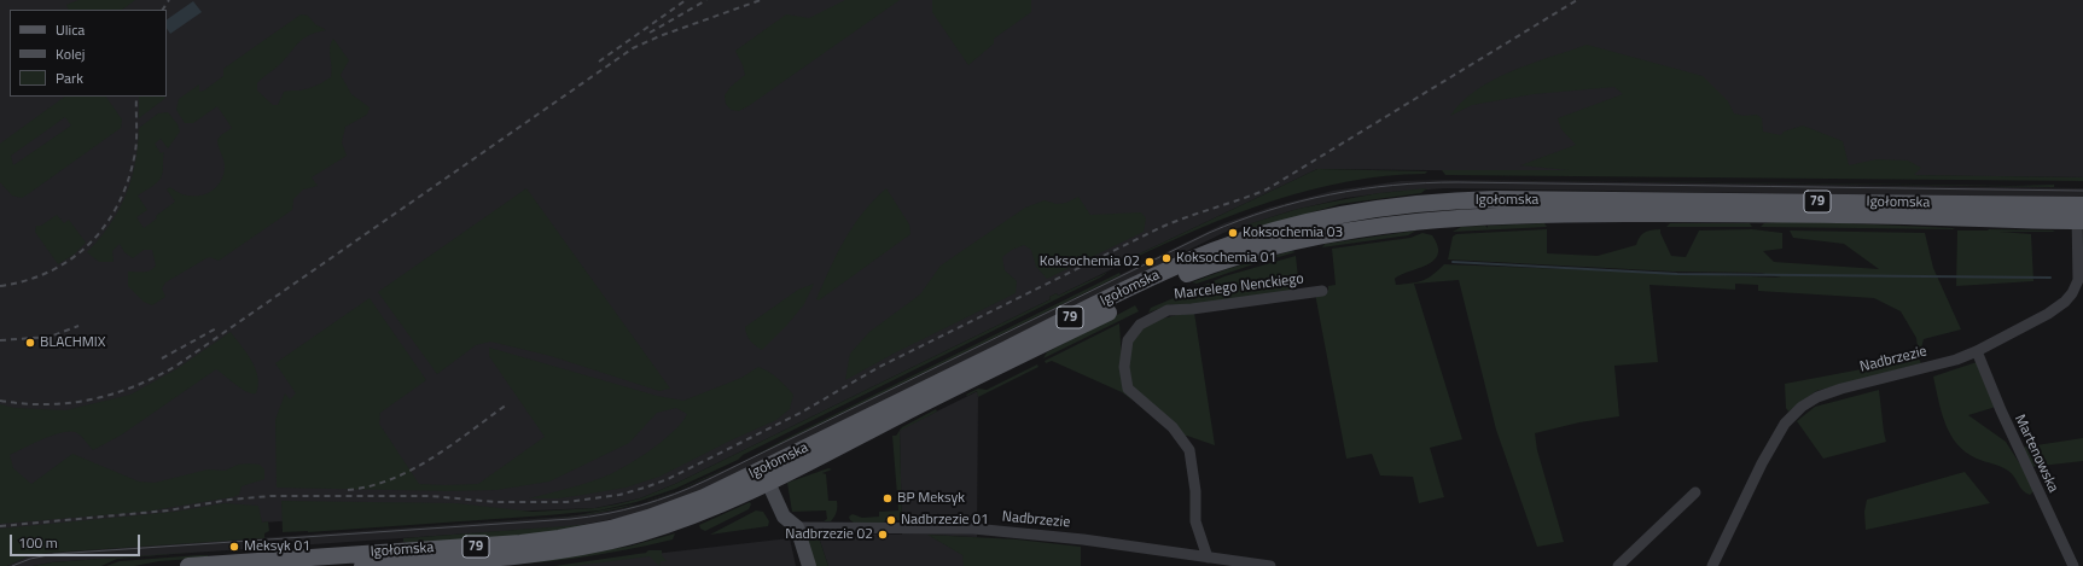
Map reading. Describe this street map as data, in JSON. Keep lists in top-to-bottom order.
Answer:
{
  "streets": {
    "main road": ["Igołomska", "79"],
    "street": ["Marcelego Nenckiego", "Nadbrzezie", "Martenowska"]
  },
  "crossings": [
    ["Igołomska", "Nadbrzezie"],
    ["Marcelego Nenckiego", "Nadbrzezie"],
    ["Nadbrzezie", "Martenowska"]
  ],
  "places": [
    "Koksochemia 03",
    "Koksochemia 01",
    "Koksochemia 02",
    "BLACHMIX",
    "BP Meksyk",
    "Nadbrzezie 01",
    "Nadbrzezie 02",
    "Meksyk 01"
  ],
  "legend": ["Ulica", "Kolej", "Park"],
  "scale_bar": "100 m"
}
